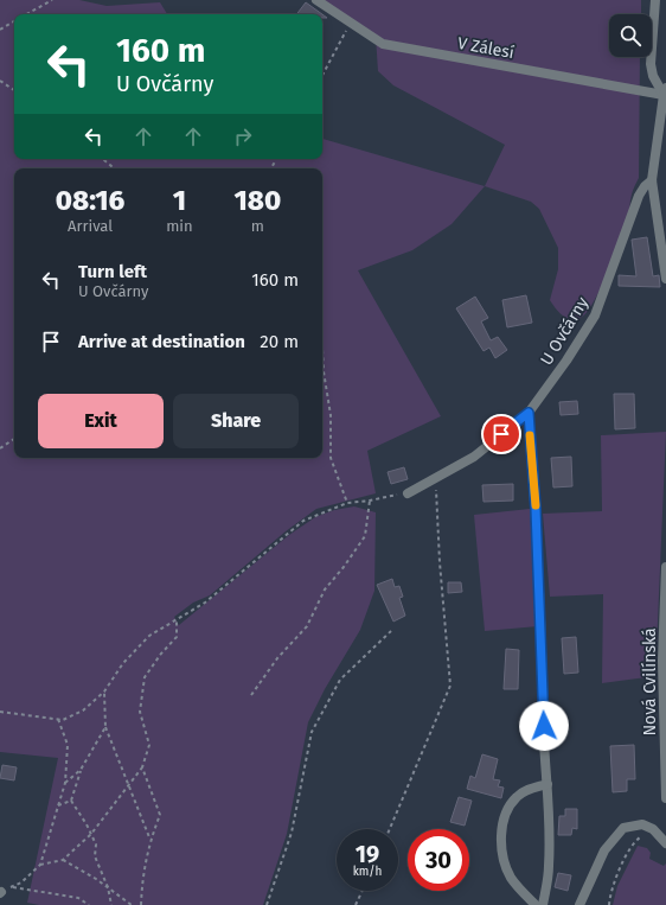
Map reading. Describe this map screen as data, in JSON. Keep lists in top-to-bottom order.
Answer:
{
  "streets": {
    "street": ["V Zálesí", "U Ovčárny", "Nová Cvilínská"]
  },
  "crossings": [
    ["V Zálesí", "U Ovčárny"]
  ],
  "page": {
    "turn": ["160 m", "U Ovčárny"],
    "eta": [
      "08:16",
      "Arrival",
      "1",
      "min",
      "180",
      "m"
    ],
    "list": [
      {
        "name": "Turn left",
        "note": "U Ovčárny",
        "value": "160 m"
      },
      {
        "name": "Arrive at destination",
        "value": "20 m"
      }
    ],
    "buttons": ["Exit", "Share"],
    "speed": "19 km/h",
    "limit": "30"
  }
}
